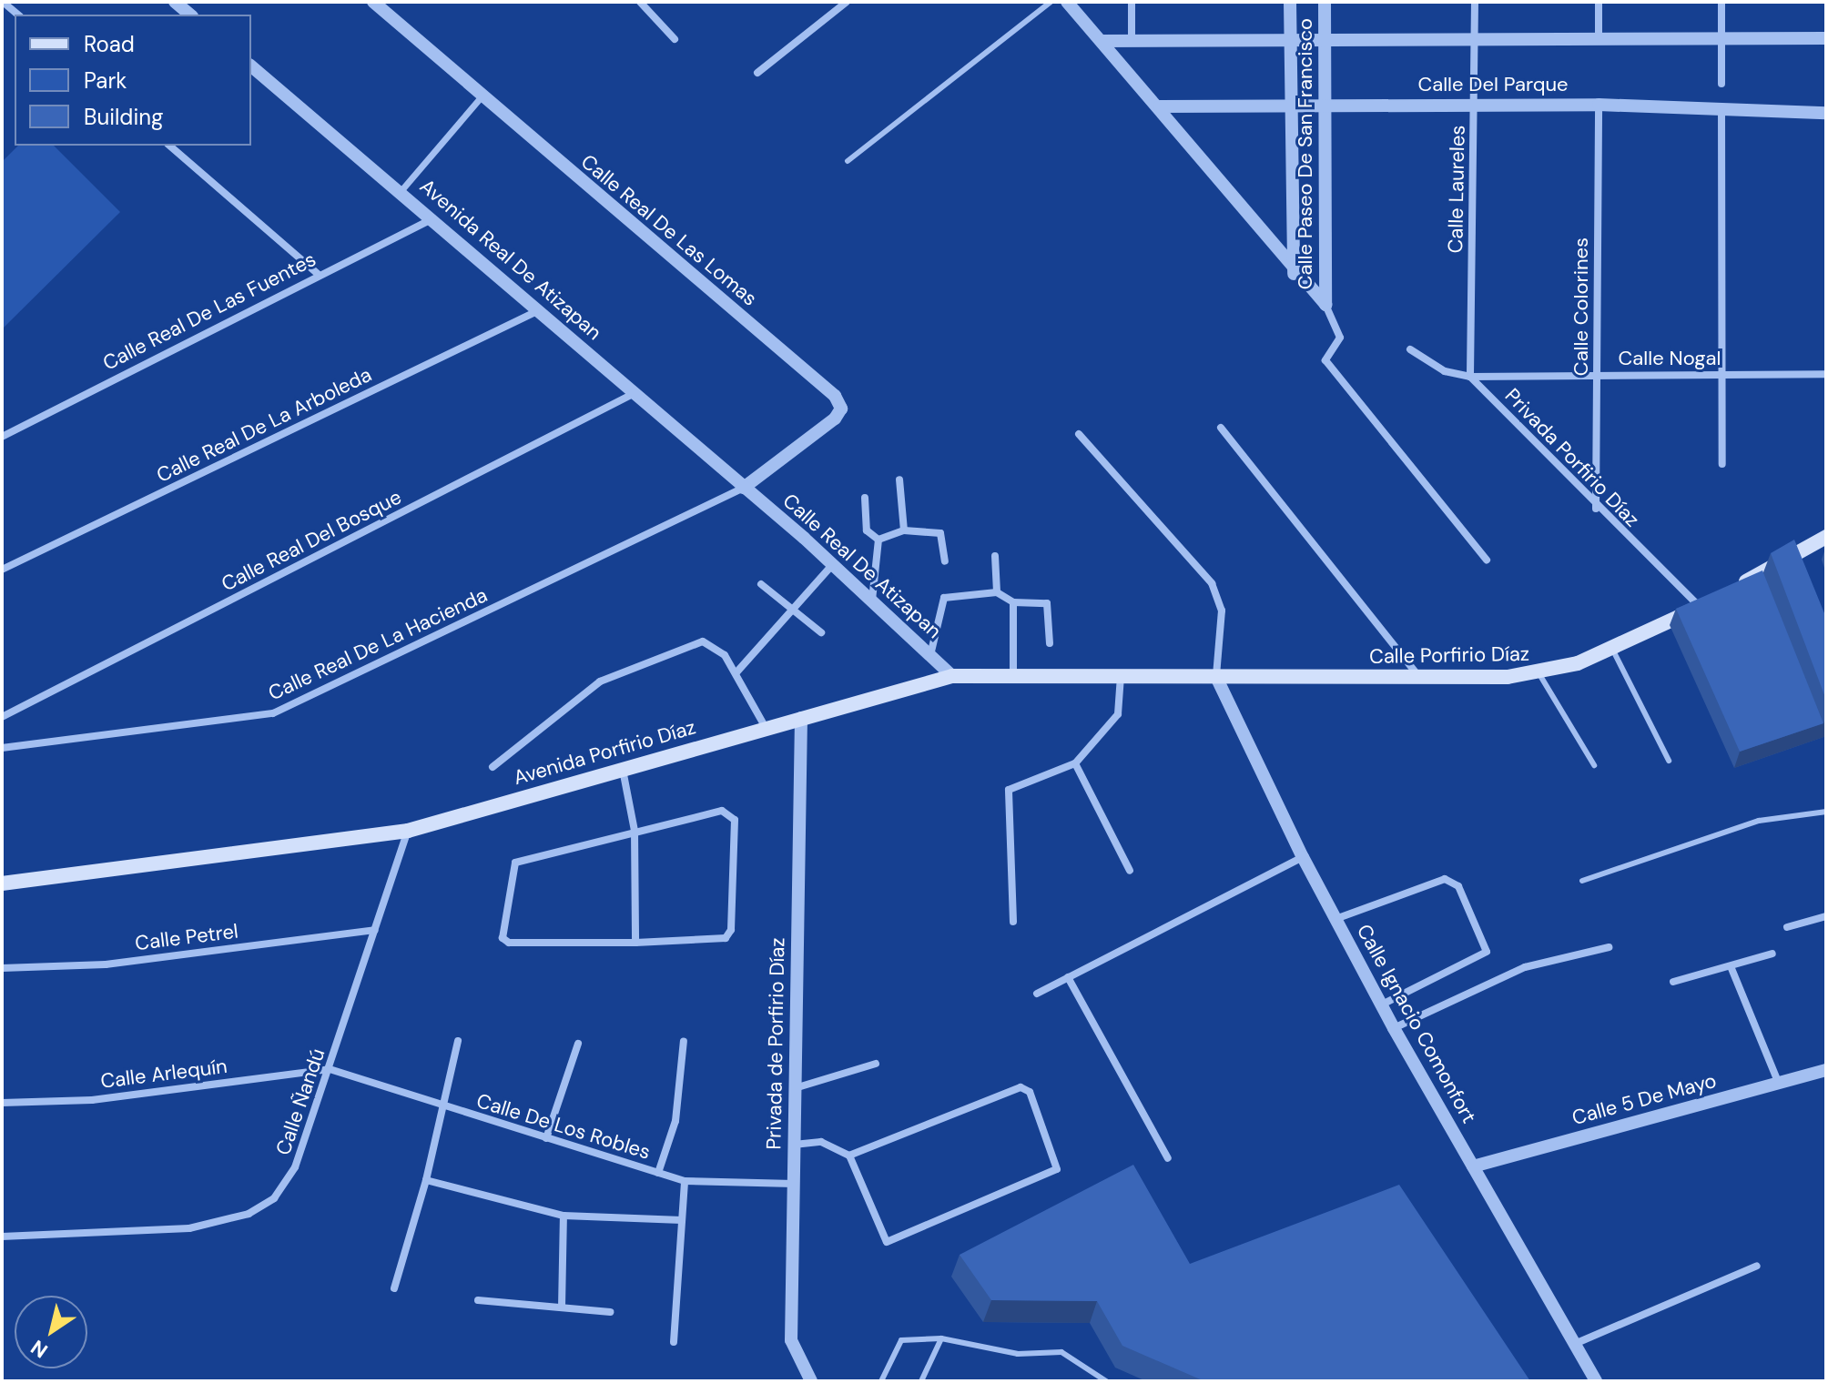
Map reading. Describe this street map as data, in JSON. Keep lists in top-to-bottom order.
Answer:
{
  "streets": {
    "main road": ["Calle Porfirio Díaz", "Avenida Porfirio Díaz"],
    "street": [
      "Calle Del Parque",
      "Calle Paseo De San Francisco",
      "Calle Laureles",
      "Calle Real De Las Lomas",
      "Avenida Real De Atizapan",
      "Calle Colorines",
      "Calle Real De Las Fuentes",
      "Calle Nogal",
      "Calle Real De La Arboleda",
      "Privada Porfirio Díaz",
      "Calle Real Del Bosque",
      "Calle Real De Atizapan",
      "Calle Real De La Hacienda",
      "Calle Petrel",
      "Calle Ignacio Comonfort",
      "Privada de Porfirio Díaz",
      "Calle Arlequín",
      "Calle 5 De Mayo",
      "Calle Ñandú",
      "Calle De Los Robles"
    ]
  },
  "crossings": [
    ["Calle Del Parque", "Calle Paseo De San Francisco"],
    ["Calle Del Parque", "Calle Laureles"],
    ["Calle Del Parque", "Calle Colorines"],
    ["Calle Laureles", "Calle Nogal"],
    ["Calle Laureles", "Privada Porfirio Díaz"],
    ["Calle Real De Las Lomas", "Avenida Real De Atizapan"],
    ["Calle Real De Las Lomas", "Calle Real De Atizapan"],
    ["Calle Real De Las Lomas", "Calle Real De La Hacienda"],
    ["Avenida Real De Atizapan", "Calle Real De Las Fuentes"],
    ["Avenida Real De Atizapan", "Calle Real De La Arboleda"],
    ["Avenida Real De Atizapan", "Calle Real Del Bosque"],
    ["Avenida Real De Atizapan", "Calle Real De Atizapan"],
    ["Avenida Real De Atizapan", "Calle Real De La Hacienda"],
    ["Calle Colorines", "Calle Nogal"],
    ["Calle Colorines", "Privada Porfirio Díaz"],
    ["Calle Nogal", "Privada Porfirio Díaz"],
    ["Privada Porfirio Díaz", "Calle Porfirio Díaz"],
    ["Calle Real De Atizapan", "Calle Real De La Hacienda"],
    ["Calle Real De Atizapan", "Avenida Porfirio Díaz"],
    ["Calle Porfirio Díaz", "Avenida Porfirio Díaz"],
    ["Calle Porfirio Díaz", "Calle Ignacio Comonfort"],
    ["Avenida Porfirio Díaz", "Calle Ignacio Comonfort"],
    ["Avenida Porfirio Díaz", "Privada de Porfirio Díaz"],
    ["Avenida Porfirio Díaz", "Calle Ñandú"],
    ["Calle Petrel", "Calle Ñandú"],
    ["Calle Ignacio Comonfort", "Calle 5 De Mayo"],
    ["Privada de Porfirio Díaz", "Calle De Los Robles"],
    ["Calle Arlequín", "Calle Ñandú"],
    ["Calle Arlequín", "Calle De Los Robles"],
    ["Calle Ñandú", "Calle De Los Robles"]
  ],
  "legend": ["Road", "Park", "Building"],
  "north": "bottom left"
}
